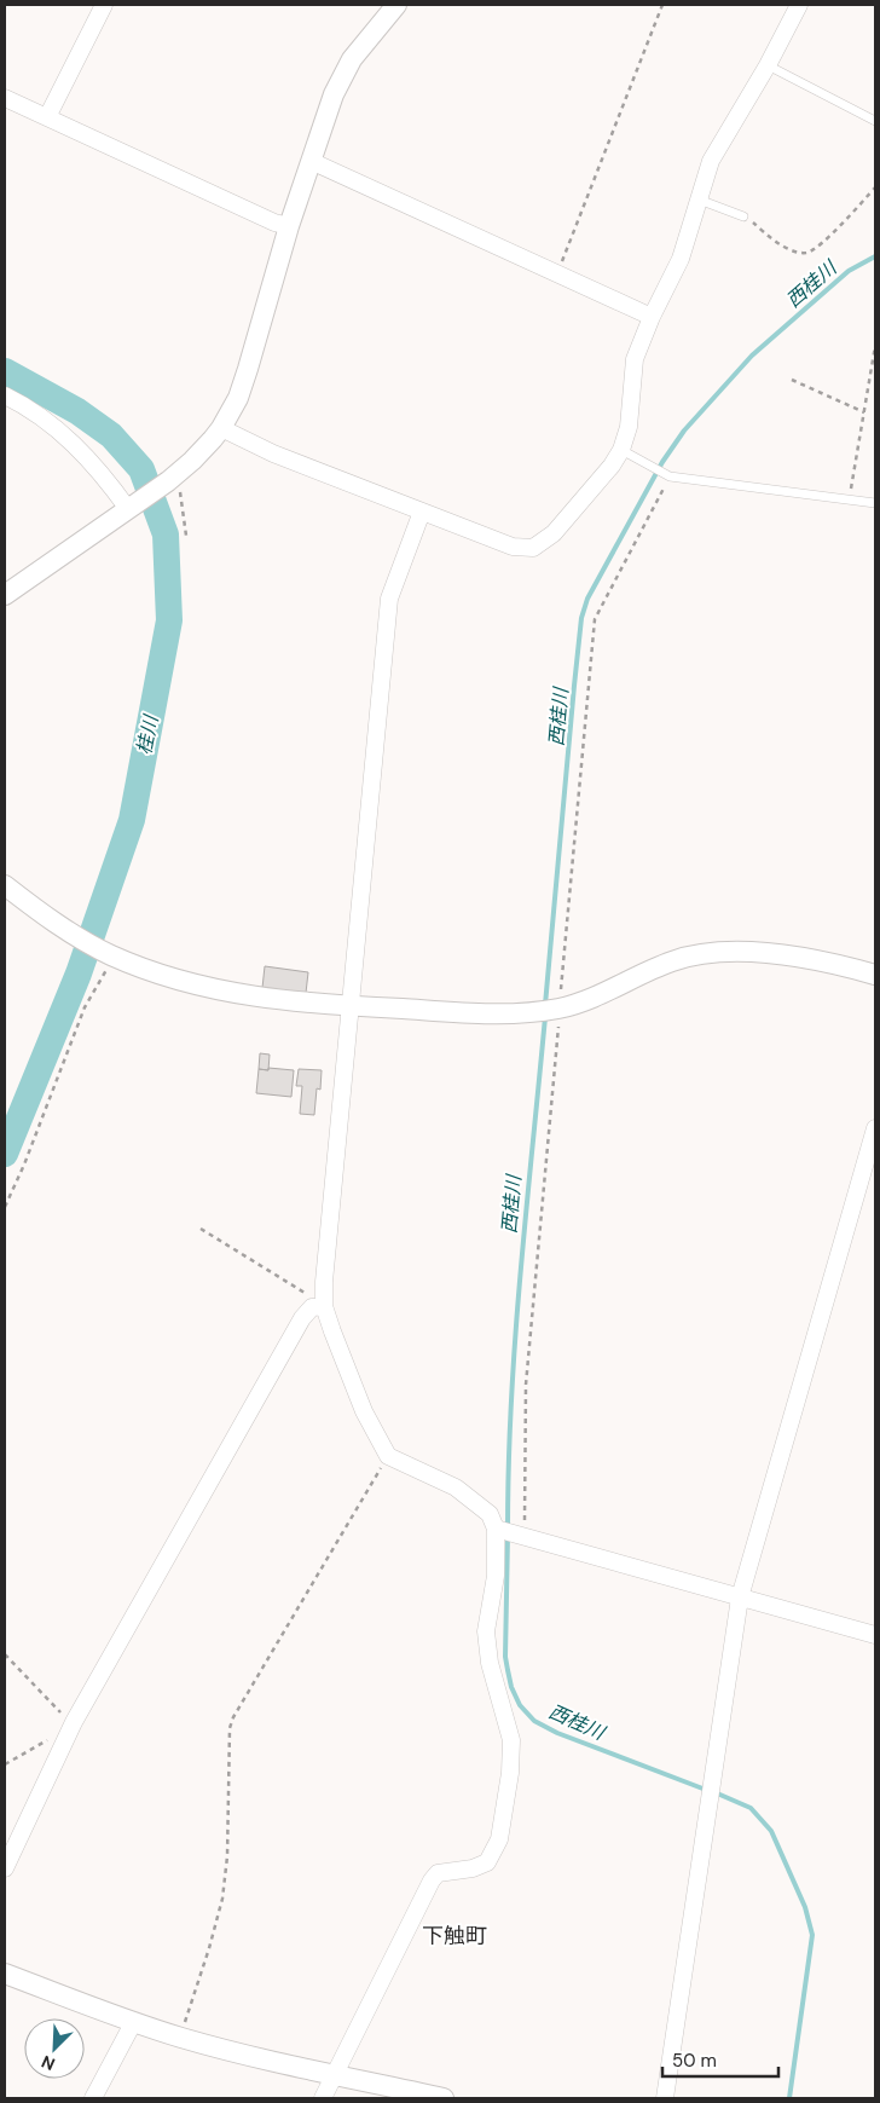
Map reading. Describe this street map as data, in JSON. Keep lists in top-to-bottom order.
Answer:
{
  "districts": ["下触町"],
  "water": ["西桂川", "桂川"],
  "scale_bar": "50 m",
  "north": "bottom left"
}
